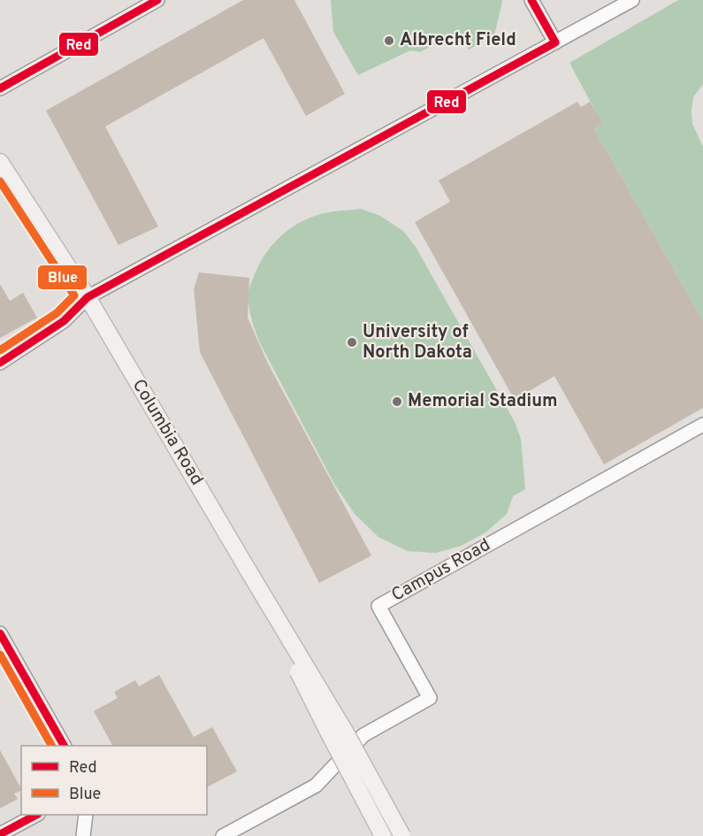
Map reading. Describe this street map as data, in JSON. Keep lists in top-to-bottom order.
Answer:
{
  "streets": {
    "main road": ["Columbia Road"],
    "street": ["Campus Road"]
  },
  "places": ["Albrecht Field", "University of North Dakota", "Memorial Stadium"],
  "lines": ["transit line Red", "transit line Blue"],
  "legend": ["Red", "Blue"]
}
